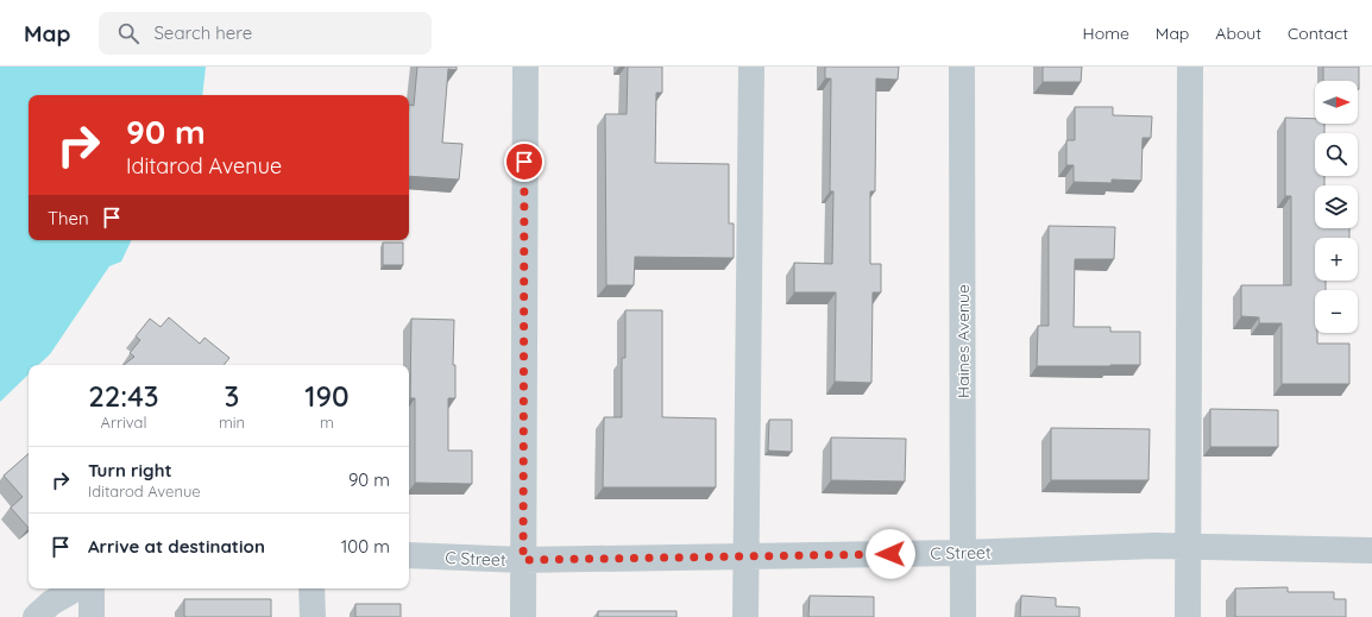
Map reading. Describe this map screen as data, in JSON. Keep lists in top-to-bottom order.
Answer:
{
  "streets": {
    "street": ["Haines Avenue", "C Street"]
  },
  "crossings": [
    ["Haines Avenue", "C Street"]
  ],
  "north": "right",
  "page": {
    "header": "Map",
    "search": "Search here",
    "nav": [
      "Home",
      "Map",
      "About",
      "Contact"
    ],
    "map_buttons": ["+", "−"],
    "turn": ["90 m", "Iditarod Avenue"],
    "then": "Then",
    "eta": [
      "22:43",
      "Arrival",
      "3",
      "min",
      "190",
      "m"
    ],
    "list": [
      {
        "name": "Turn right",
        "note": "Iditarod Avenue",
        "value": "90 m"
      },
      {
        "name": "Arrive at destination",
        "value": "100 m"
      }
    ]
  }
}
